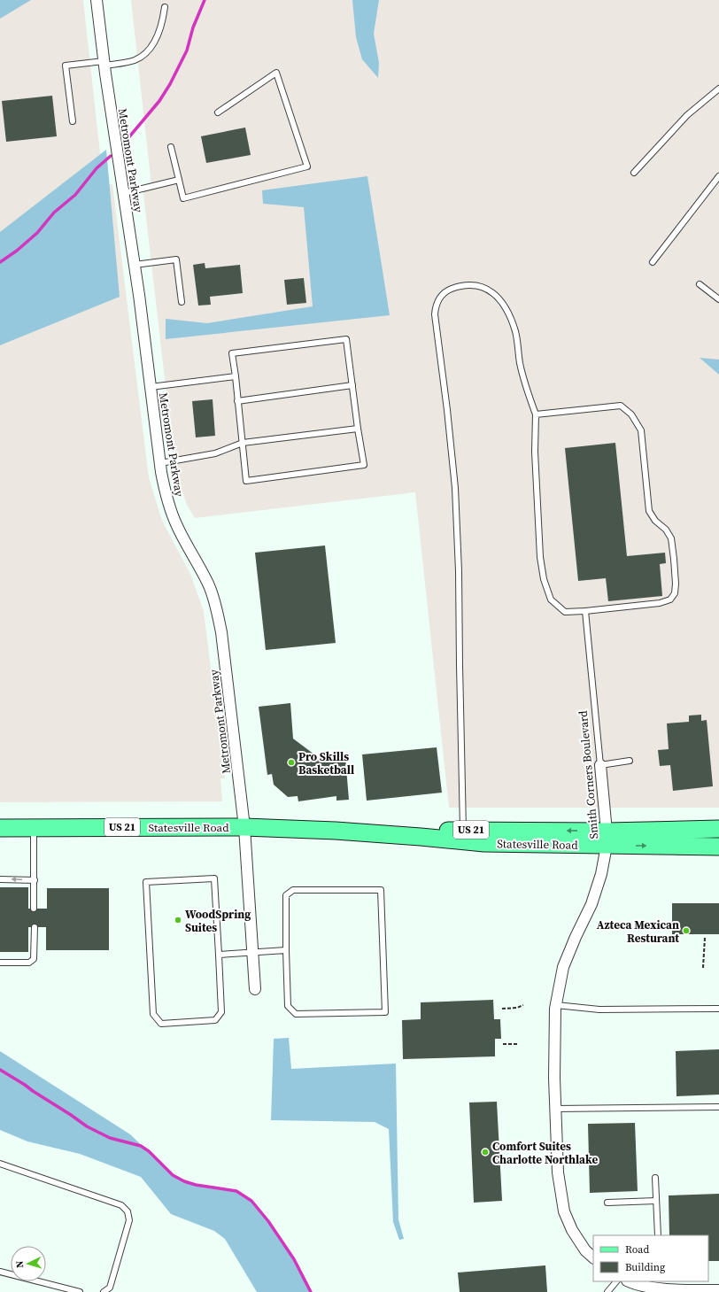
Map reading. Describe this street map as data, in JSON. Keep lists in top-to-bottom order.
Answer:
{
  "streets": {
    "main road": ["US 21", "Statesville Road"],
    "street": ["Metromont Parkway", "Smith Corners Boulevard"]
  },
  "crossings": [
    ["Metromont Parkway", "Statesville Road"],
    ["Smith Corners Boulevard", "Statesville Road"]
  ],
  "places": [
    "Pro Skills Basketball",
    "WoodSpring Suites",
    "Azteca Mexican Resturant",
    "Comfort Suites Charlotte Northlake"
  ],
  "legend": ["Road", "Building"],
  "north": "left"
}
